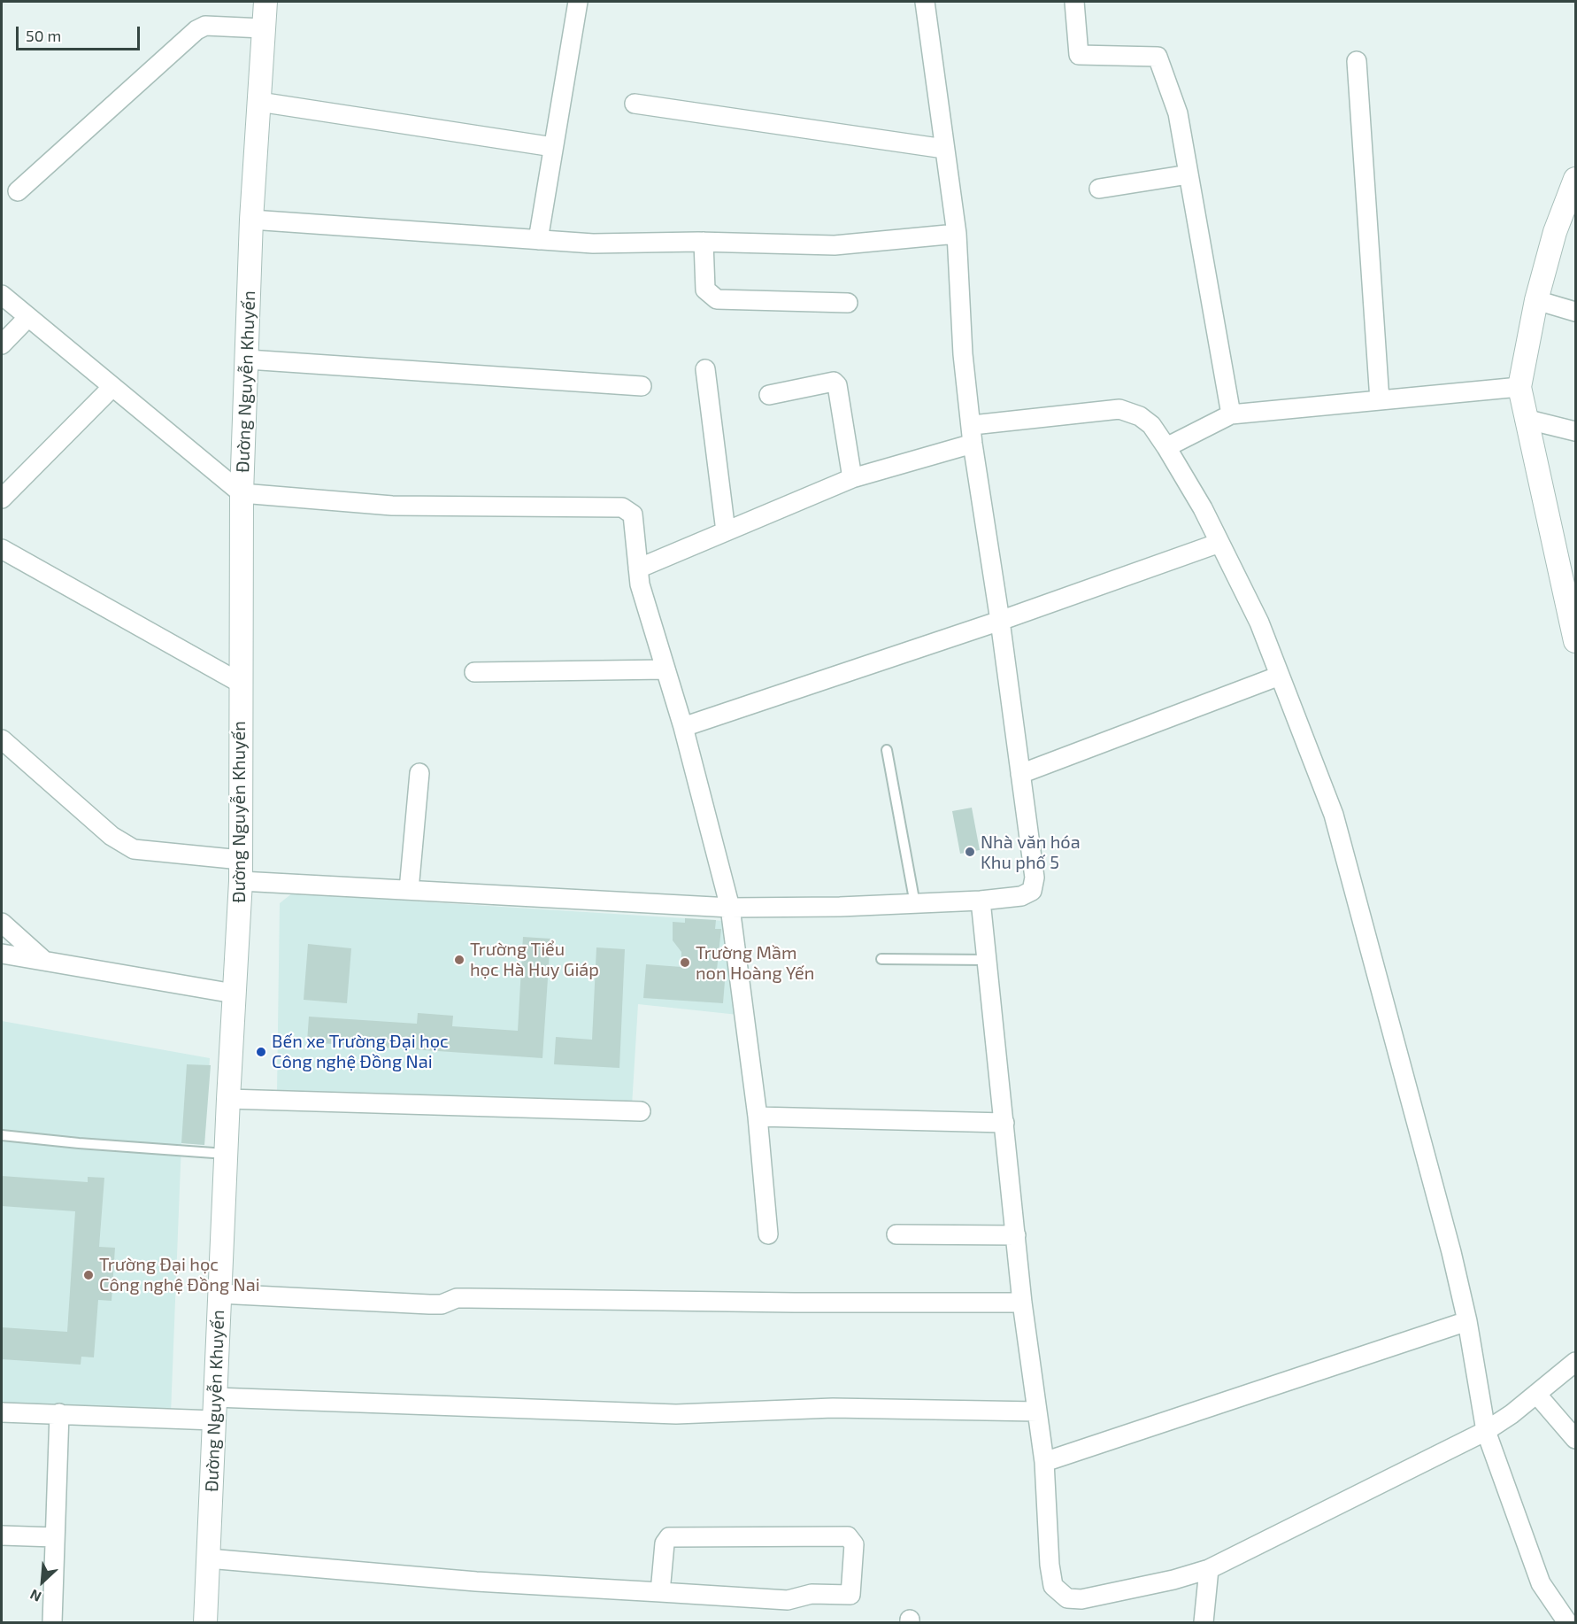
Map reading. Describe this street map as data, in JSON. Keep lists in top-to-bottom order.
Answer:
{
  "streets": {
    "street": ["Đường Nguyễn Khuyến"]
  },
  "places": [
    "Nhà văn hóa Khu phố 5",
    "Trường Tiểu học Hà Huy Giáp",
    "Trường Mầm non Hoàng Yến",
    "Bến xe Trường Đại học Công nghệ Đồng Nai",
    "Trường Đại học Công nghệ Đồng Nai"
  ],
  "scale_bar": "50 m",
  "north": "bottom left"
}
